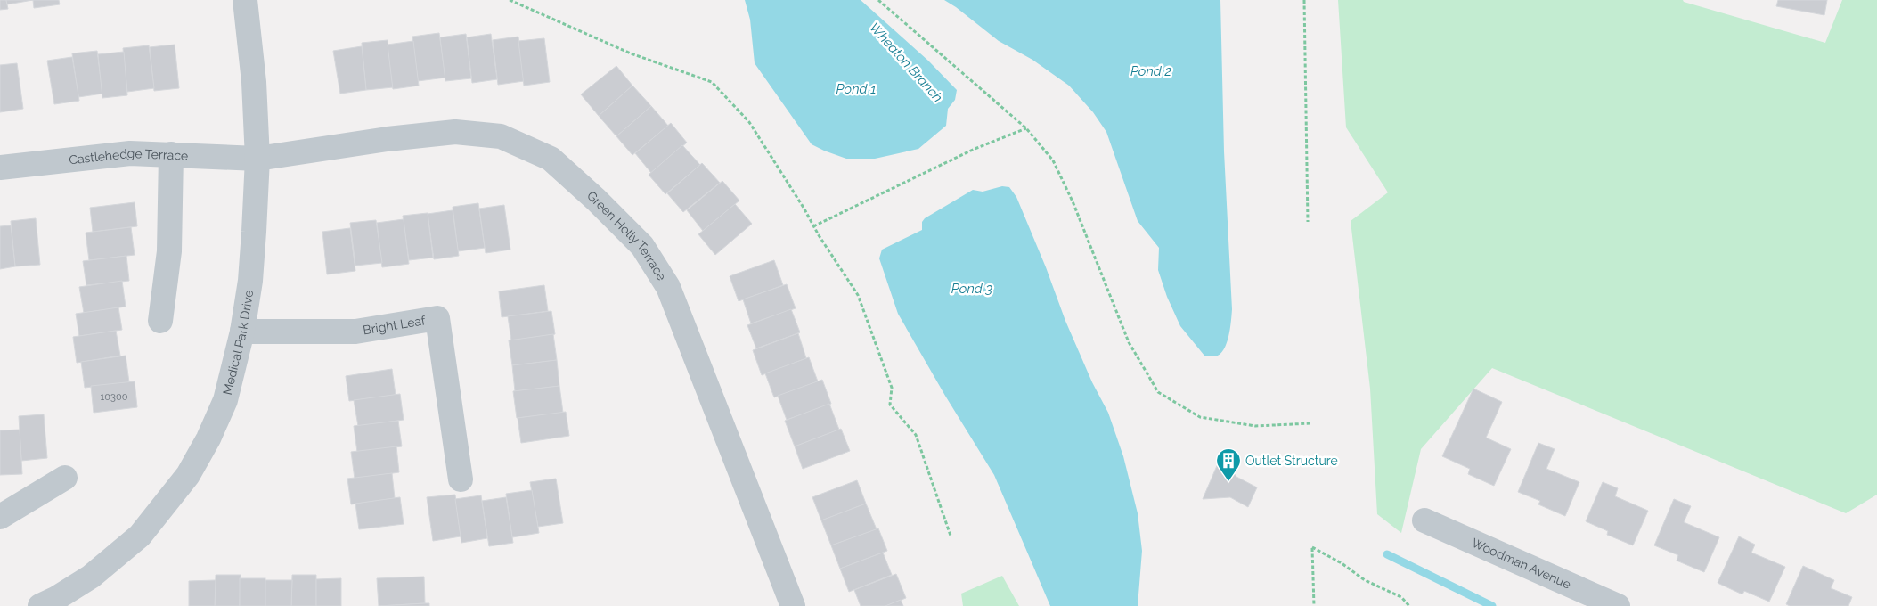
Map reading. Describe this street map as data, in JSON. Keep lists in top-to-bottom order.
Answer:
{
  "streets": {
    "street": [
      "Castlehedge Terrace",
      "Green Holly Terrace",
      "Bright Leaf",
      "Medical Park Drive",
      "Woodman Avenue"
    ]
  },
  "crossings": [
    ["Castlehedge Terrace", "Green Holly Terrace"],
    ["Castlehedge Terrace", "Medical Park Drive"],
    ["Green Holly Terrace", "Medical Park Drive"],
    ["Bright Leaf", "Medical Park Drive"]
  ],
  "water": [
    "Wheaton Branch",
    "Pond 2",
    "Pond 1",
    "Pond 3"
  ],
  "places": {
    "building": ["Outlet Structure"]
  },
  "house_numbers": ["10300"]
}
